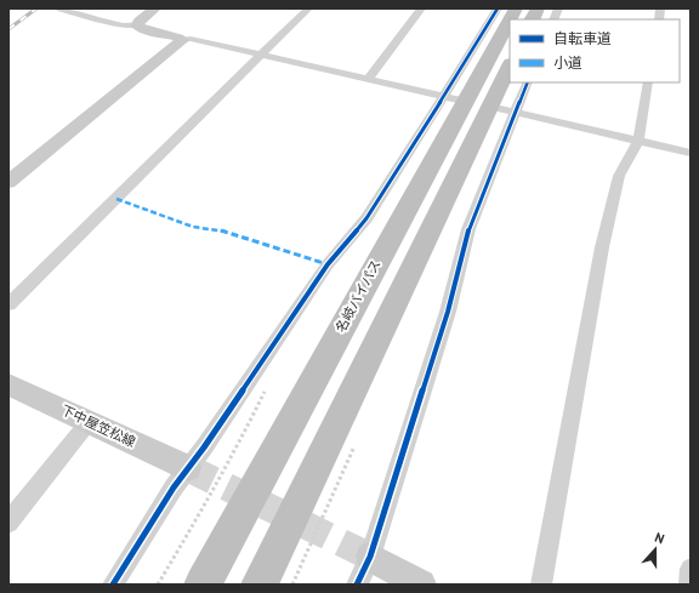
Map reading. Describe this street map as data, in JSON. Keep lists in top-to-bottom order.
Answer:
{
  "streets": {
    "highway": ["名岐バイパス"],
    "street": ["下中屋笠松線"]
  },
  "legend": ["自転車道", "小道"],
  "north": "top"
}
